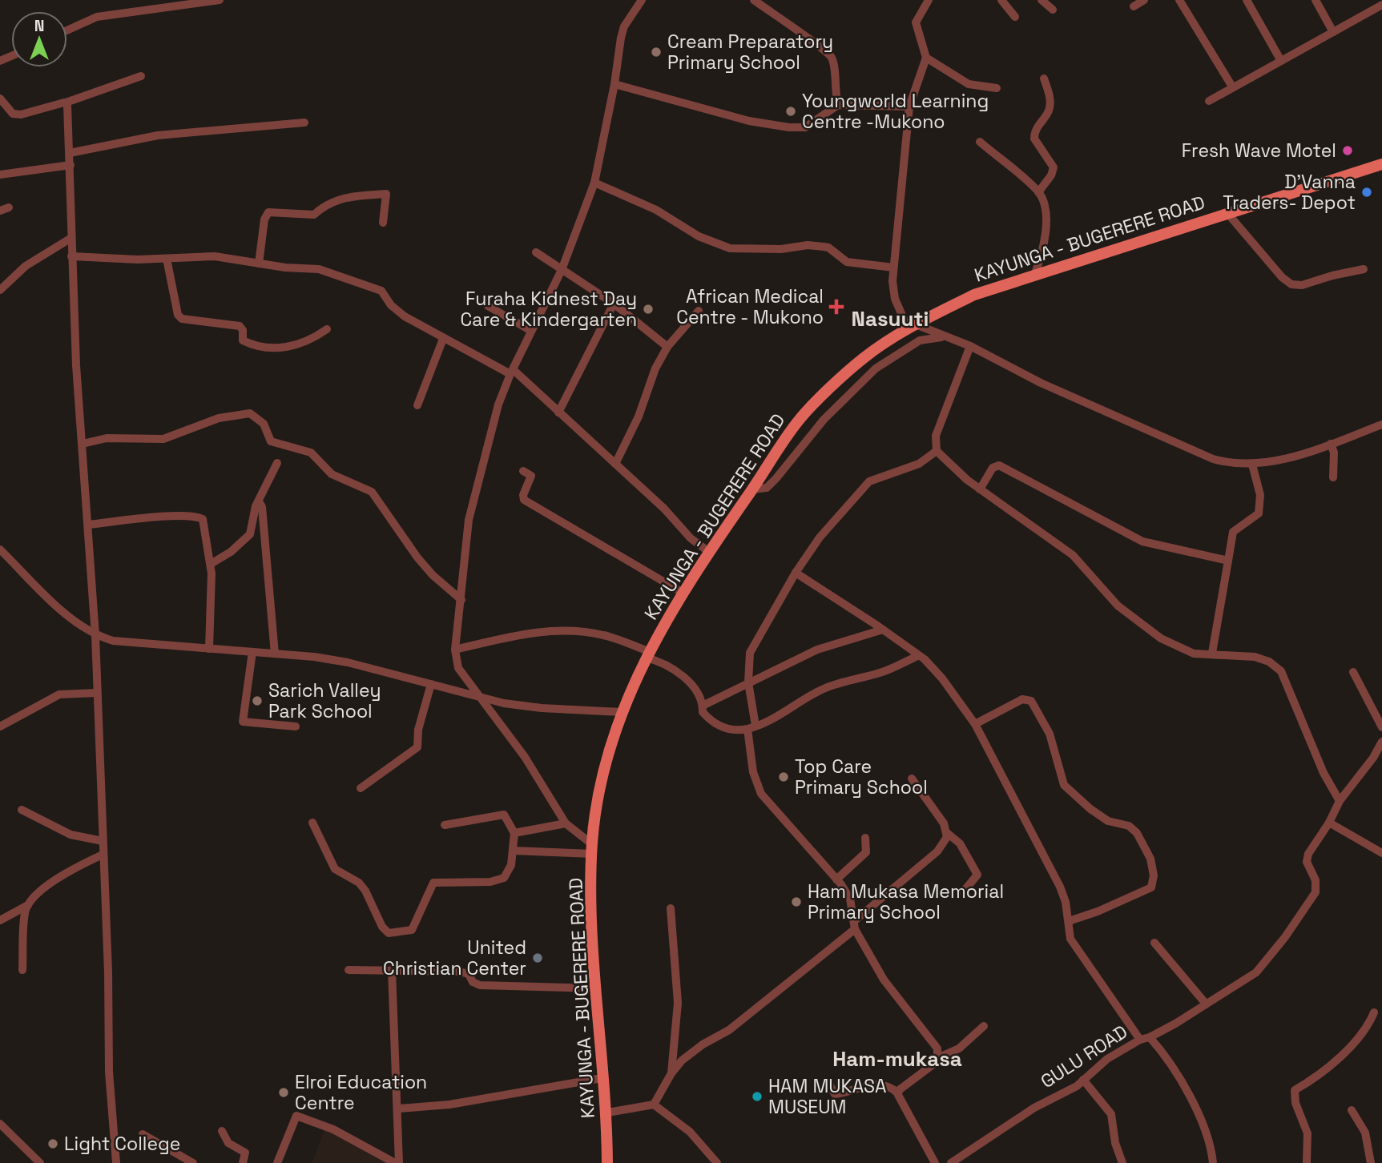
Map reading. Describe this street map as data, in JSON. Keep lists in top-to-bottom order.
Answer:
{
  "streets": {
    "main road": ["KAYUNGA - BUGERERE ROAD"],
    "street": ["GULU ROAD"]
  },
  "districts": ["Nasuuti", "Ham-mukasa"],
  "places": {
    "other": [
      "Cream Preparatory Primary School",
      "Youngworld Learning Centre -Mukono",
      "Fresh Wave Motel",
      "D'Vanna Traders- Depot",
      "Furaha Kidnest Day Care & Kindergarten",
      "Sarich Valley Park School",
      "Top Care Primary School",
      "Ham Mukasa Memorial Primary School",
      "United Christian Center",
      "Elroi Education Centre",
      "HAM MUKASA MUSEUM",
      "Light College"
    ],
    "health": ["African Medical Centre - Mukono"]
  },
  "north": "top"
}
